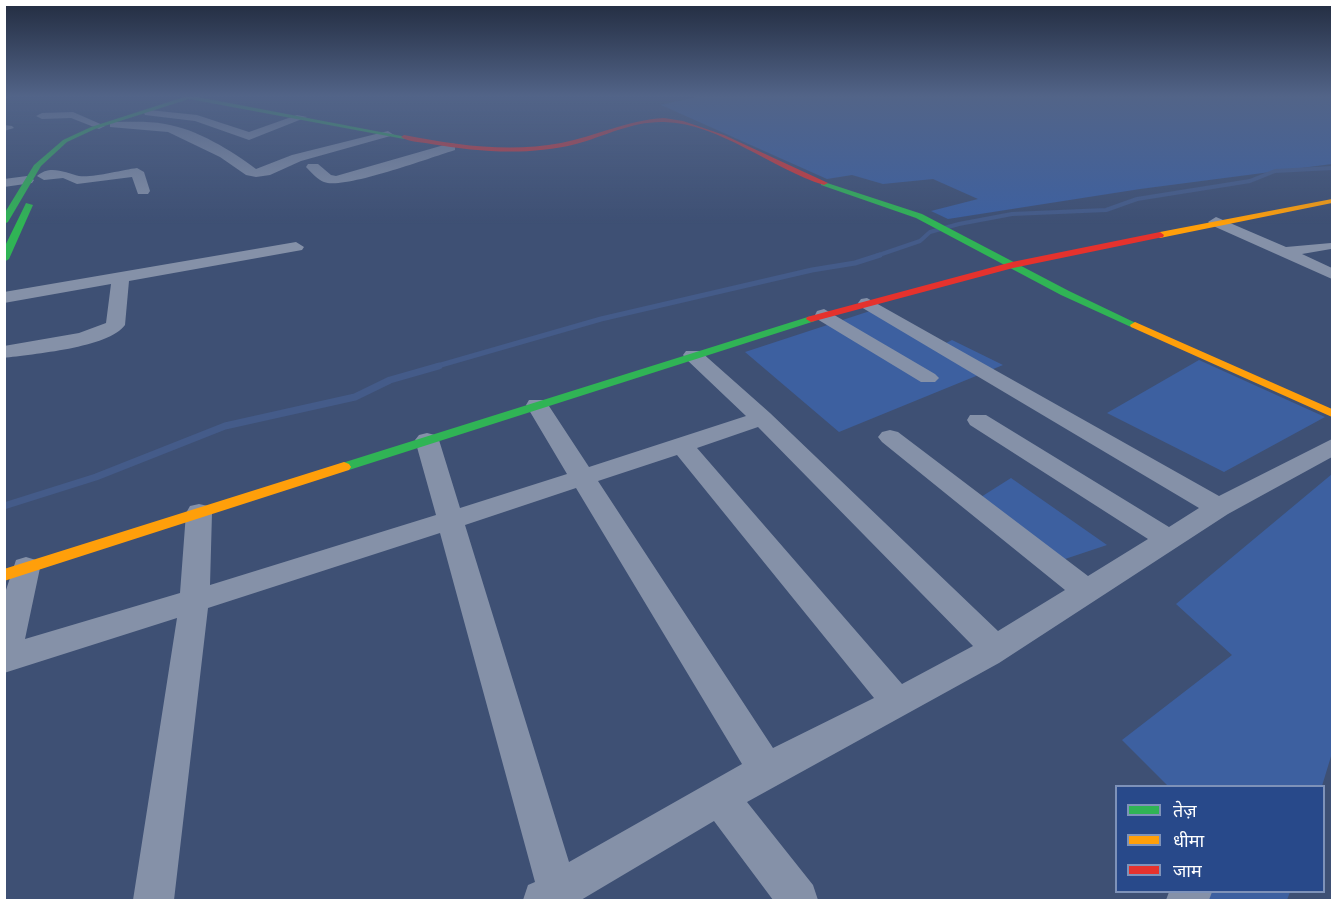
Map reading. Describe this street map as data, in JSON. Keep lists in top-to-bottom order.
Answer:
{
  "legend": ["तेज़", "धीमा", "जाम"]
}
